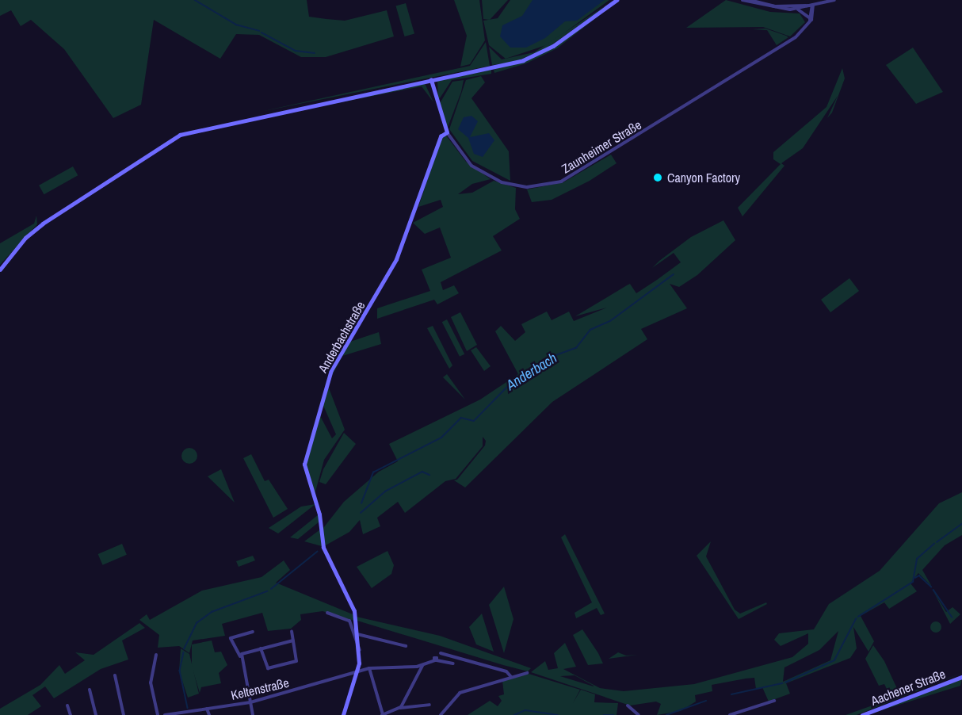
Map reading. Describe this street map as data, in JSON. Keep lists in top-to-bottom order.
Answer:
{
  "streets": {
    "main road": ["Zaunheimer Straße", "Anderbachstraße", "Aachener Straße"],
    "street": ["Keltenstraße"]
  },
  "crossings": [
    ["Zaunheimer Straße", "Anderbachstraße"],
    ["Anderbachstraße", "Keltenstraße"]
  ],
  "water": ["Anderbach"],
  "places": ["Canyon Factory"]
}
